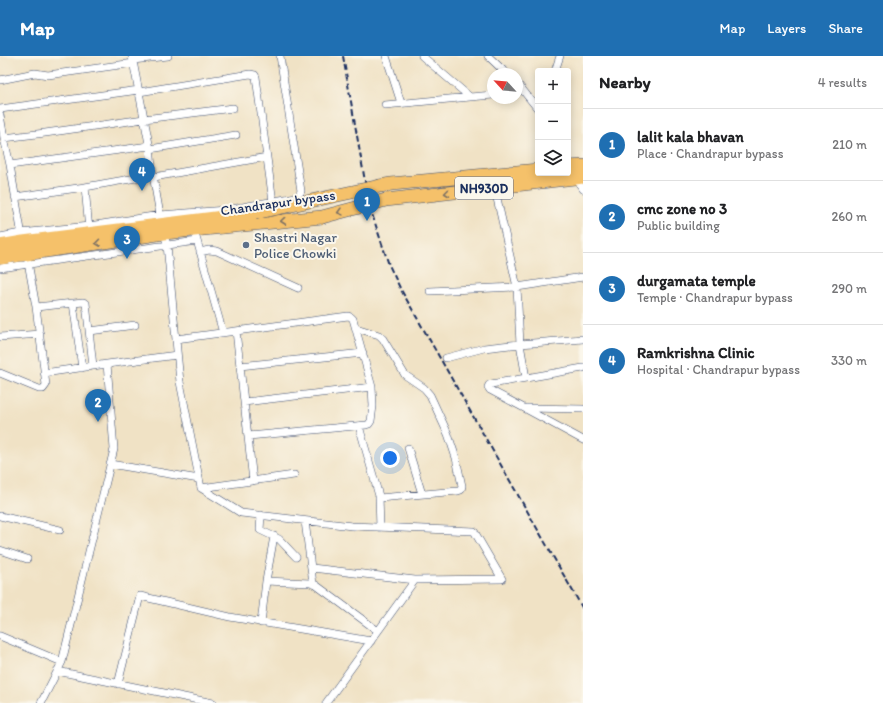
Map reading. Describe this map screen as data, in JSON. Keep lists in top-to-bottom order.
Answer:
{
  "streets": {
    "highway": ["NH930D", "Chandrapur bypass"]
  },
  "places": ["Shastri Nagar Police Chowki"],
  "north": "top left",
  "page": {
    "header": "Map",
    "nav": ["Map", "Layers", "Share"],
    "heading": ["Nearby", "4 results"],
    "map_buttons": ["+", "−"],
    "list": [
      {
        "mark": "1",
        "name": "lalit kala bhavan",
        "note": "Place · Chandrapur bypass",
        "value": "210 m"
      },
      {
        "mark": "2",
        "name": "cmc zone no 3",
        "note": "Public building",
        "value": "260 m"
      },
      {
        "mark": "3",
        "name": "durgamata temple",
        "note": "Temple · Chandrapur bypass",
        "value": "290 m"
      },
      {
        "mark": "4",
        "name": "Ramkrishna Clinic",
        "note": "Hospital · Chandrapur bypass",
        "value": "330 m"
      }
    ],
    "pins": [
      "4",
      "1",
      "3",
      "2"
    ]
  }
}
